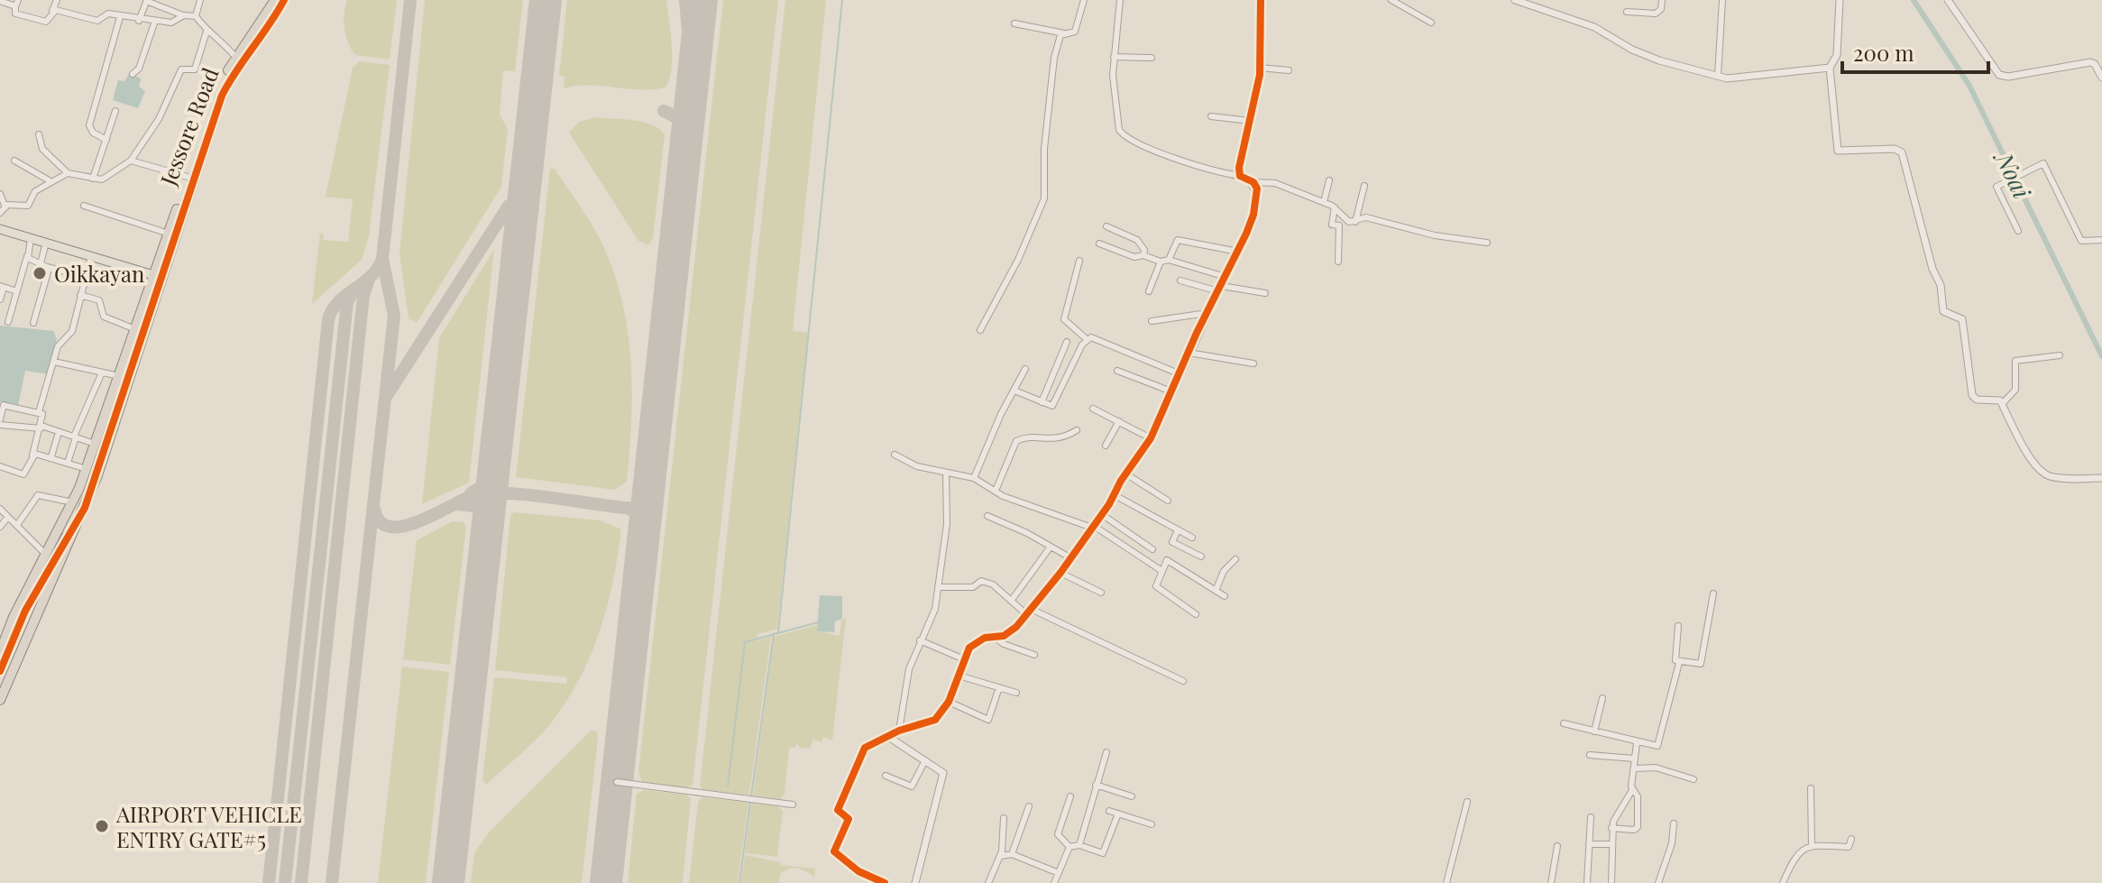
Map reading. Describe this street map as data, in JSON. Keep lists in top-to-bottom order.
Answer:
{
  "streets": {
    "highway": ["Jessore Road"]
  },
  "water": ["Noai"],
  "places": ["Oikkayan", "AIRPORT VEHICLE ENTRY GATE#5"],
  "scale_bar": "200 m"
}
